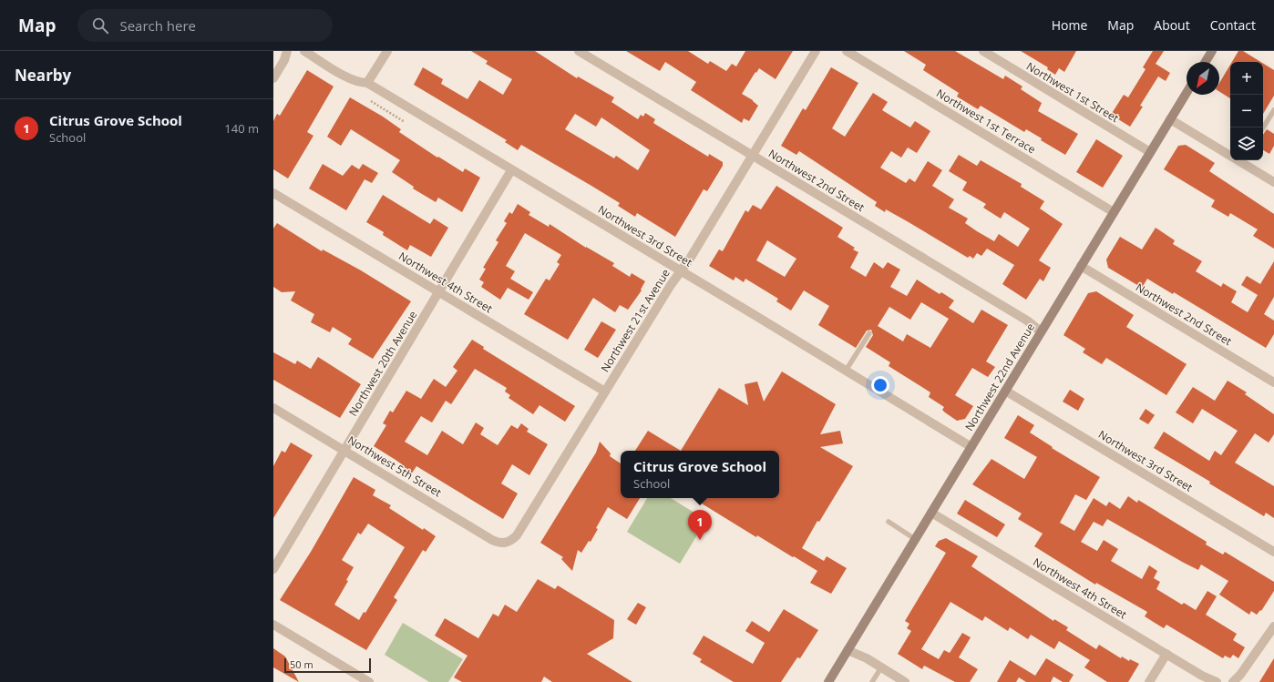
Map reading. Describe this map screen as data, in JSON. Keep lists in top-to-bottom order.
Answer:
{
  "streets": {
    "main road": ["Northwest 22nd Avenue"],
    "street": [
      "Northwest 1st Street",
      "Northwest 1st Terrace",
      "Northwest 2nd Street",
      "Northwest 3rd Street",
      "Northwest 4th Street",
      "Northwest 21st Avenue",
      "Northwest 20th Avenue",
      "Northwest 5th Street"
    ]
  },
  "crossings": [
    ["Northwest 1st Street", "Northwest 22nd Avenue"],
    ["Northwest 1st Terrace", "Northwest 22nd Avenue"],
    ["Northwest 2nd Street", "Northwest 21st Avenue"],
    ["Northwest 2nd Street", "Northwest 22nd Avenue"],
    ["Northwest 3rd Street", "Northwest 21st Avenue"],
    ["Northwest 3rd Street", "Northwest 20th Avenue"],
    ["Northwest 3rd Street", "Northwest 22nd Avenue"],
    ["Northwest 4th Street", "Northwest 21st Avenue"],
    ["Northwest 4th Street", "Northwest 20th Avenue"],
    ["Northwest 4th Street", "Northwest 22nd Avenue"],
    ["Northwest 21st Avenue", "Northwest 5th Street"],
    ["Northwest 20th Avenue", "Northwest 5th Street"]
  ],
  "scale_bar": "50 m",
  "north": "bottom left",
  "page": {
    "header": "Map",
    "search": "Search here",
    "nav": [
      "Home",
      "Map",
      "About",
      "Contact"
    ],
    "heading": "Nearby",
    "map_buttons": ["+", "−"],
    "list": [
      {
        "mark": "1",
        "name": "Citrus Grove School",
        "note": "School",
        "value": "140 m"
      }
    ],
    "popup": ["Citrus Grove School", "School"],
    "pins": "1",
    "scale": "50 m"
  }
}
